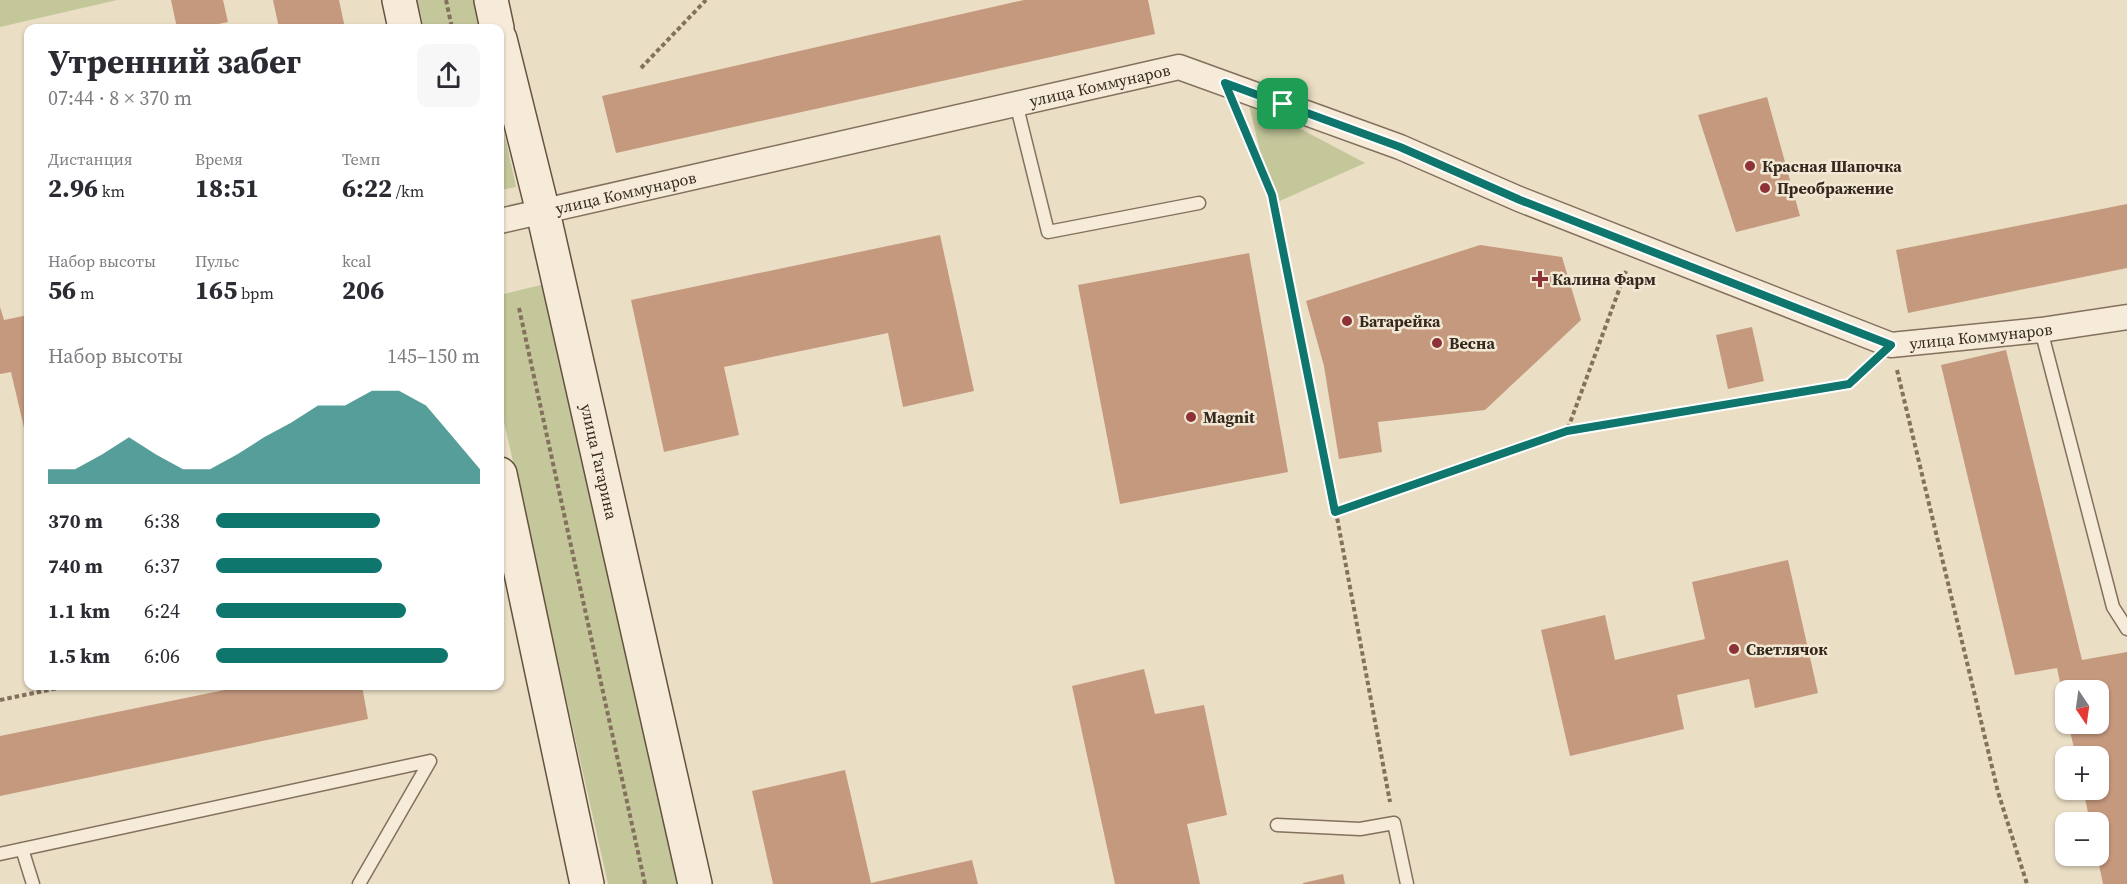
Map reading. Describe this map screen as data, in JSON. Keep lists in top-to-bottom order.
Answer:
{
  "streets": {
    "street": ["улица Коммунаров", "улица Гагарина"]
  },
  "crossings": [
    ["улица Коммунаров", "улица Гагарина"]
  ],
  "places": {
    "other": [
      "Красная Шапочка",
      "Преображение",
      "Батарейка",
      "Весна",
      "Magnit",
      "Светлячок"
    ],
    "health": ["Калина Фарм"]
  },
  "north": "bottom",
  "page": {
    "heading": ["Утренний забег", "07:44 · 8 × 370 m"],
    "stats": [
      ["Дистанция", "2.96 km"],
      ["Время", "18:51"],
      ["Темп", "6:22 /km"],
      ["Набор высоты", "56 m"],
      ["Пульс", "165 bpm"],
      ["kcal", "206"]
    ],
    "chart": ["Набор высоты", "145–150 m"],
    "list": [
      {
        "name": "370 m",
        "note": "6:38"
      },
      {
        "name": "740 m",
        "note": "6:37"
      },
      {
        "name": "1.1 km",
        "note": "6:24"
      },
      {
        "name": "1.5 km",
        "note": "6:06"
      }
    ],
    "map_buttons": ["+", "−"]
  }
}
